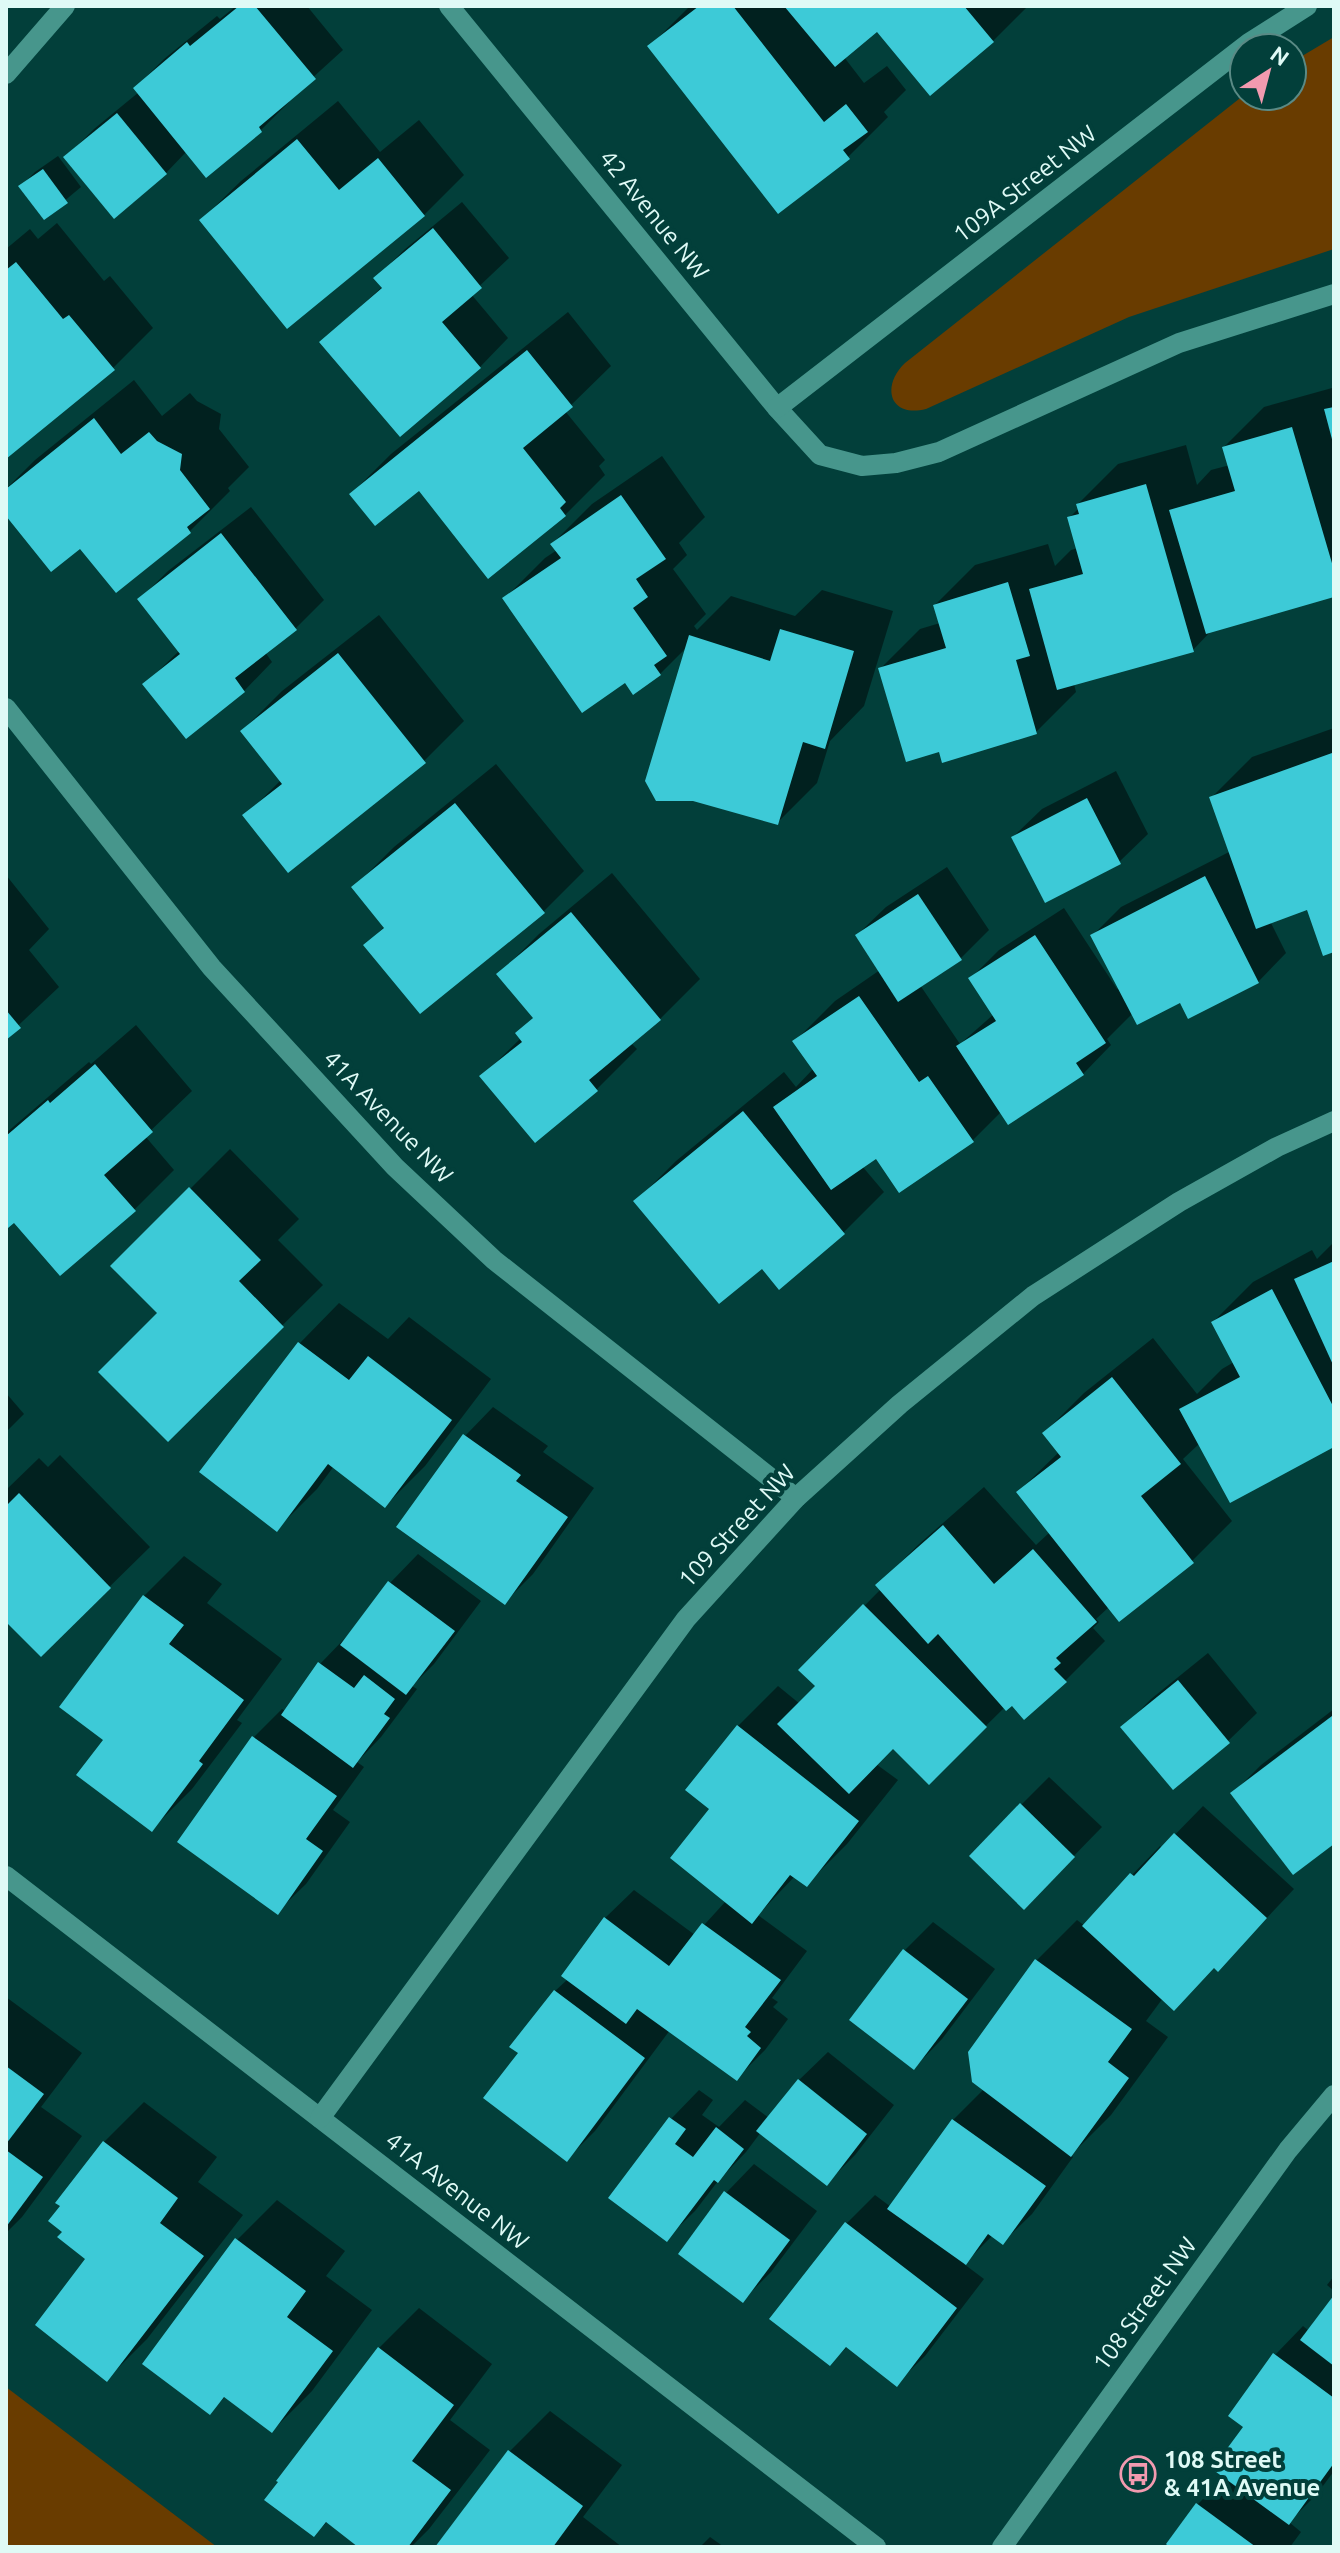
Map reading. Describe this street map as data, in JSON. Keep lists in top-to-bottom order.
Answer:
{
  "streets": {
    "street": [
      "109A Street NW",
      "42 Avenue NW",
      "41A Avenue NW",
      "109 Street NW",
      "108 Street NW"
    ]
  },
  "crossings": [
    ["109A Street NW", "42 Avenue NW"],
    ["41A Avenue NW", "109 Street NW"]
  ],
  "places": {
    "bus stop": ["108 Street & 41A Avenue"]
  },
  "north": "top right"
}
